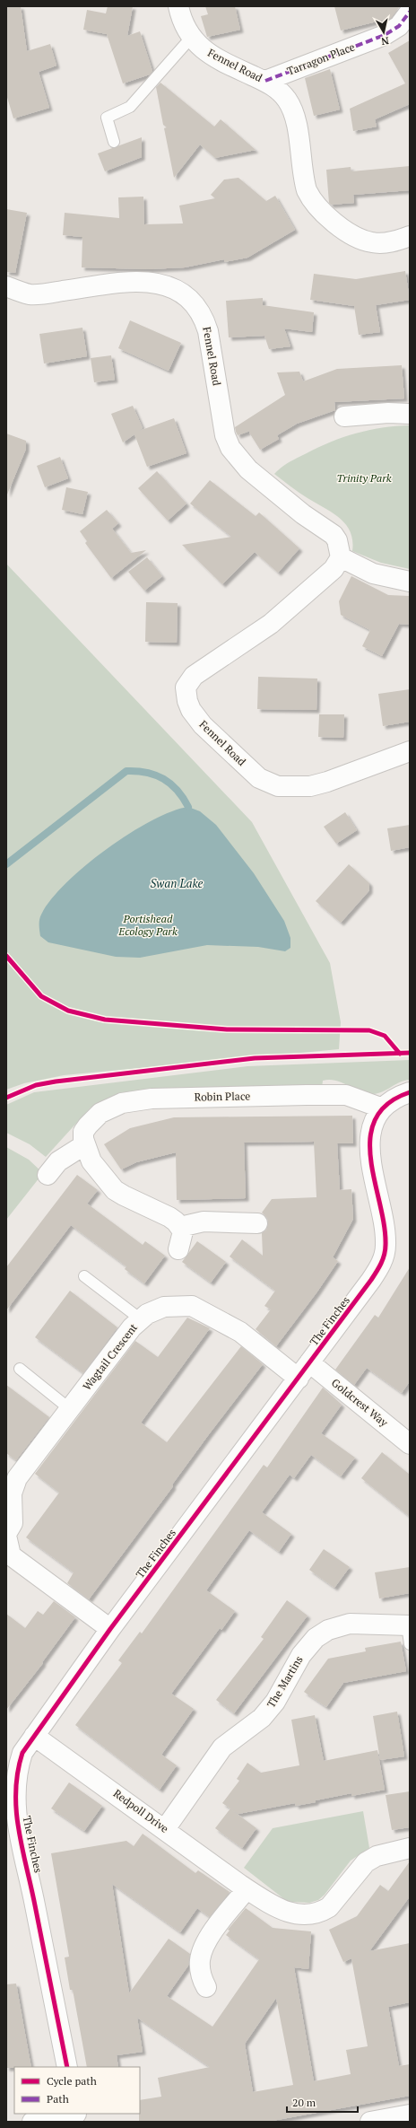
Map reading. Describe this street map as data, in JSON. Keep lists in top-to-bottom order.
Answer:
{
  "streets": {
    "street": [
      "Tarragon Place",
      "Fennel Road",
      "Robin Place",
      "The Finches",
      "Wagtail Crescent",
      "Goldcrest Way",
      "The Martins",
      "Redpoll Drive"
    ]
  },
  "crossings": [
    ["Tarragon Place", "Fennel Road"],
    ["Robin Place", "The Finches"],
    ["The Finches", "Wagtail Crescent"],
    ["The Finches", "Goldcrest Way"],
    ["The Finches", "Redpoll Drive"],
    ["The Martins", "Redpoll Drive"]
  ],
  "water": ["Swan Lake"],
  "parks": ["Trinity Park", "Portishead Ecology Park"],
  "legend": ["Cycle path", "Path"],
  "scale_bar": "20 m",
  "north": "bottom"
}
